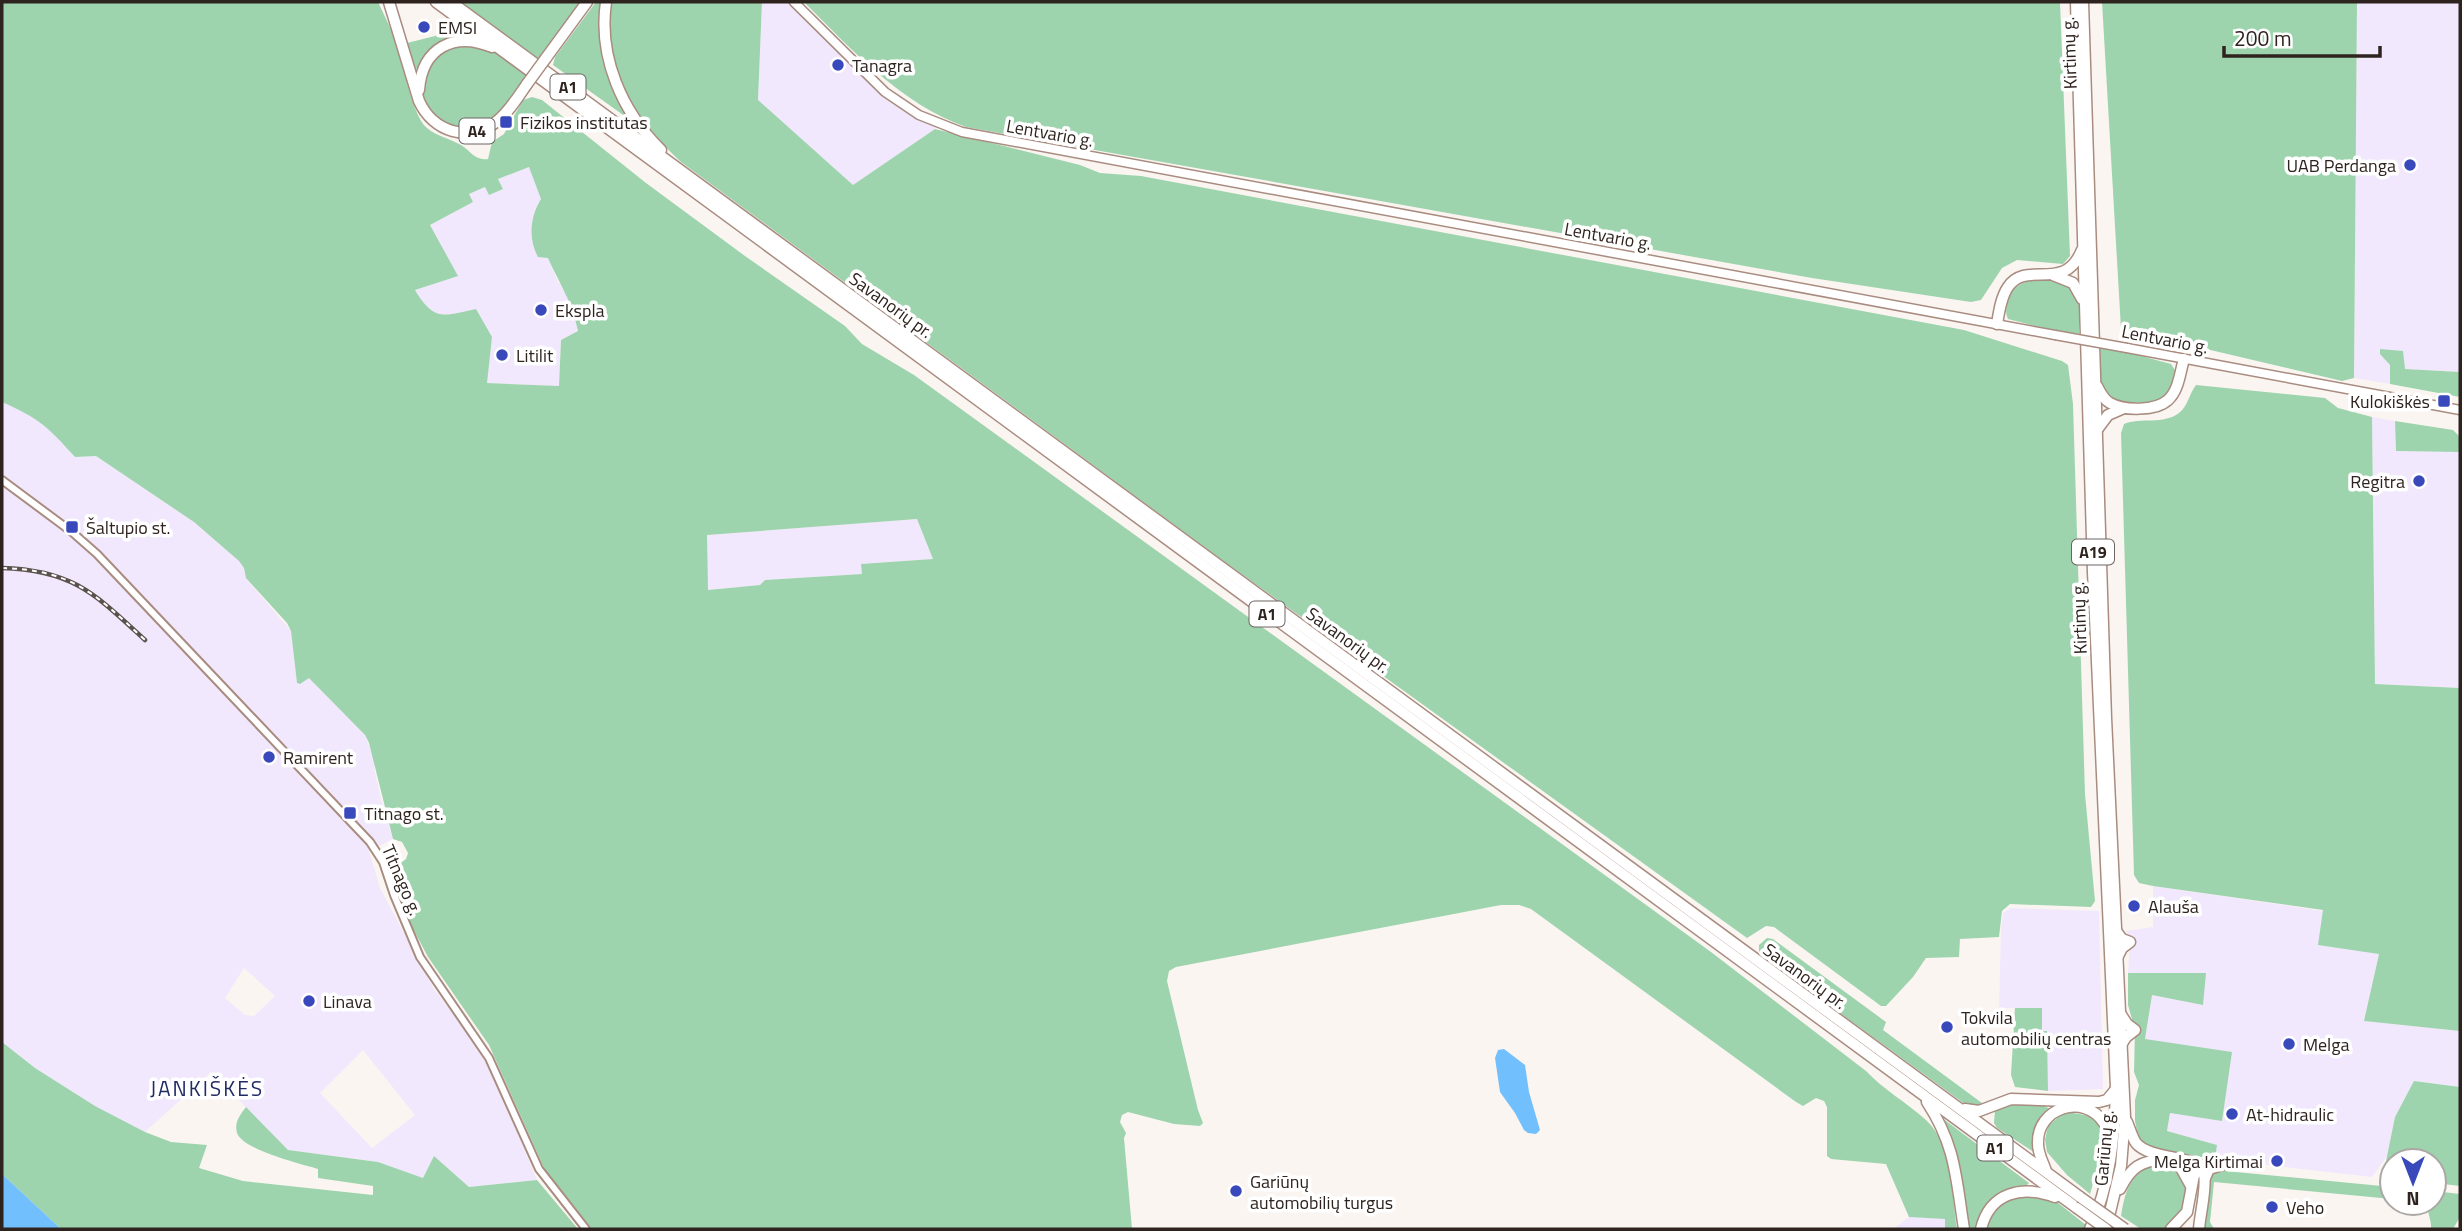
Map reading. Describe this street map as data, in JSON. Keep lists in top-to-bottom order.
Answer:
{
  "streets": {
    "highway": [
      "Kirtimų g.",
      "A1",
      "A4",
      "Savanorių pr.",
      "A19",
      "Gariūnų g."
    ],
    "main road": ["Lentvario g."],
    "street": ["Titnago g."]
  },
  "crossings": [
    ["Kirtimų g.", "Gariūnų g."],
    ["Savanorių pr.", "Gariūnų g."]
  ],
  "districts": ["JANKIŠKĖS"],
  "places": {
    "other": [
      "EMSI",
      "Tanagra",
      "UAB Perdanga",
      "Ekspla",
      "Litilit",
      "Regitra",
      "Ramirent",
      "Alauša",
      "Linava",
      "Tokvila automobilių centras",
      "Melga",
      "At-hidraulic",
      "Melga Kirtimai",
      "Gariūnų automobilių turgus",
      "Veho"
    ],
    "transit": [
      "Fizikos institutas",
      "Kulokiškės",
      "Šaltupio st.",
      "Titnago st."
    ]
  },
  "scale_bar": "200 m",
  "north": "bottom"
}
